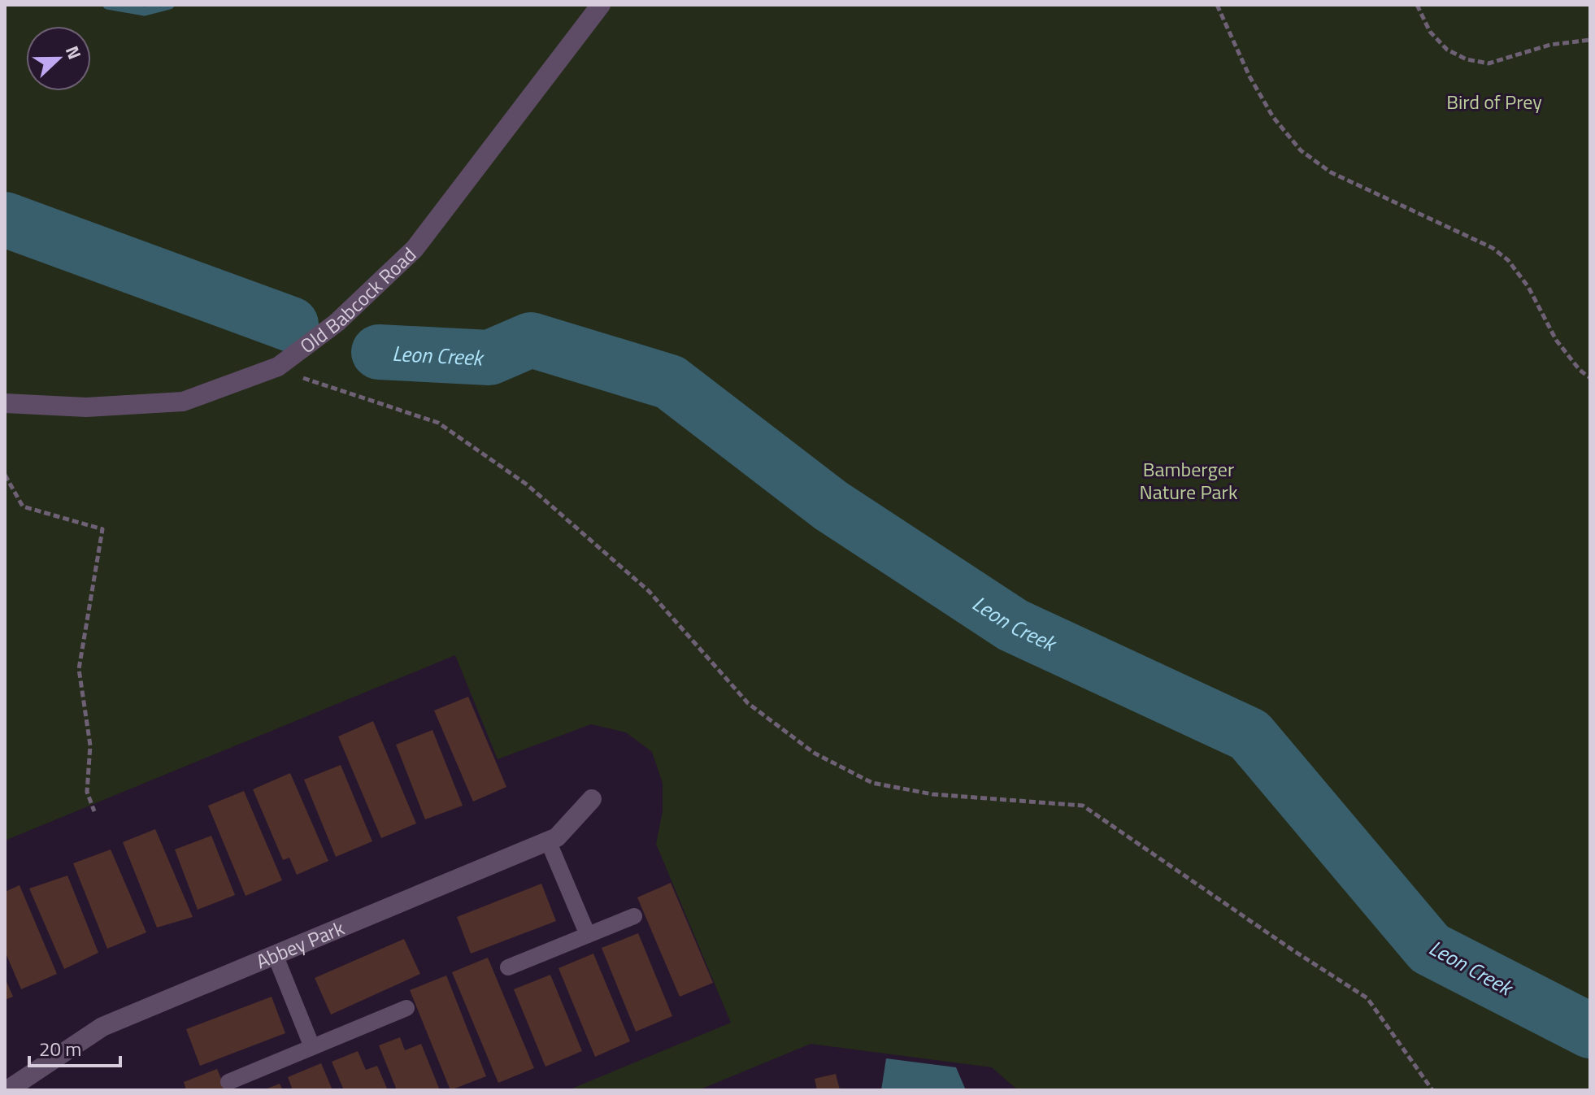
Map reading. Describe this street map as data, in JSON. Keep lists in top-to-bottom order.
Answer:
{
  "streets": {
    "street": ["Old Babcock Road", "Abbey Park"]
  },
  "water": ["Leon Creek"],
  "parks": ["Bird of Prey", "Bamberger Nature Park"],
  "scale_bar": "20 m",
  "north": "right"
}
